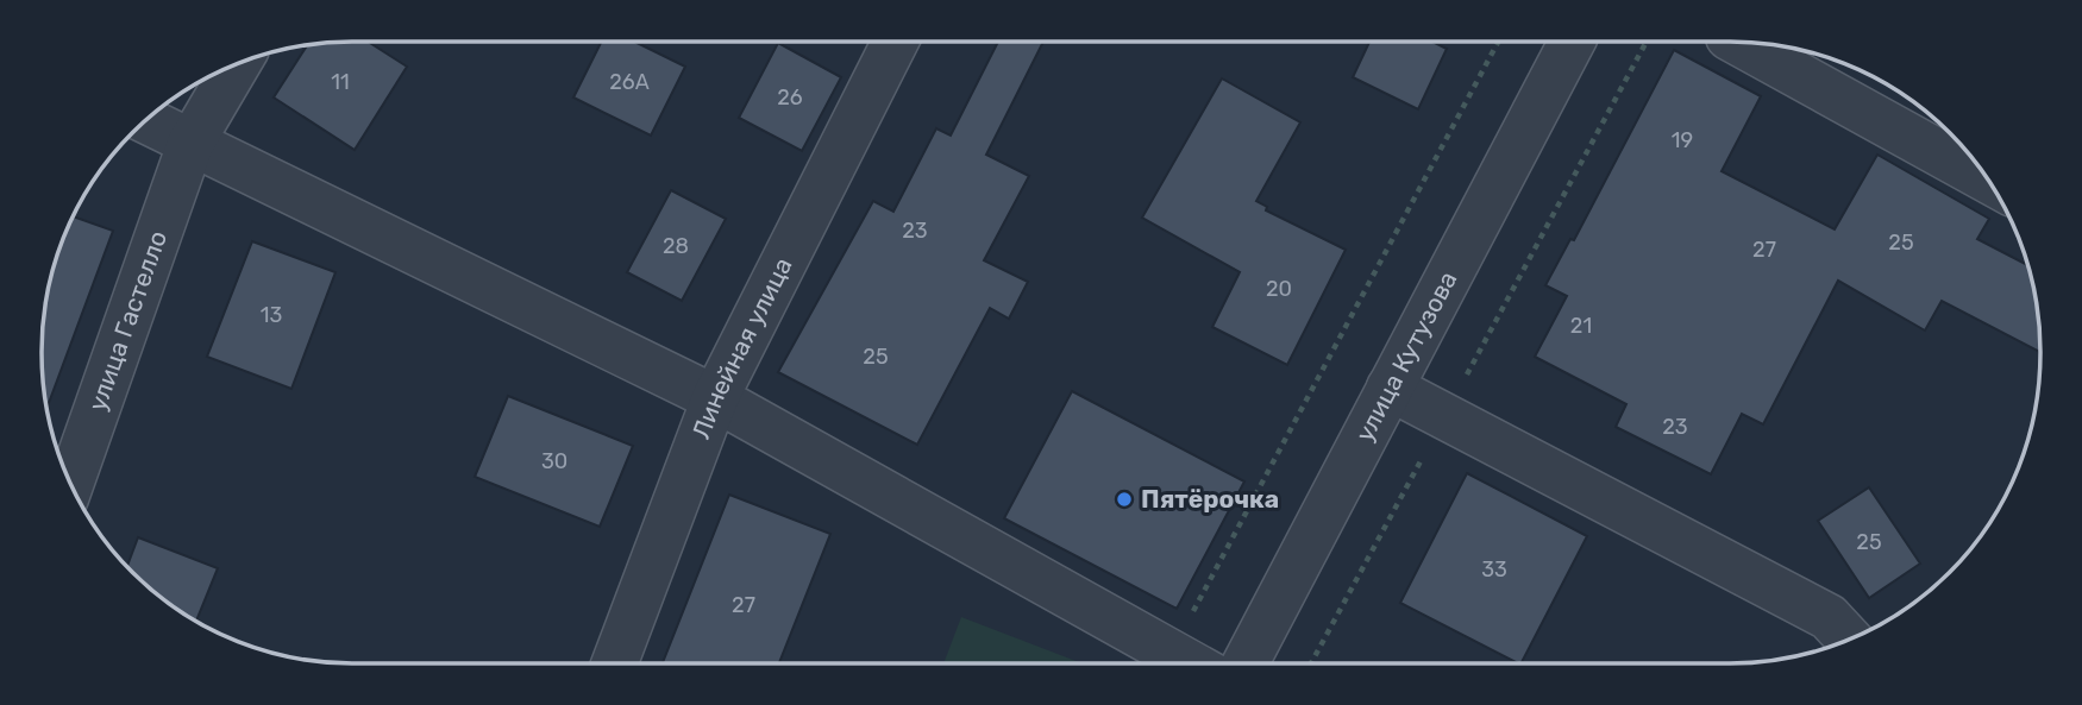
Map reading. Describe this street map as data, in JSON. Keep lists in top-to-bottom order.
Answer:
{
  "streets": {
    "street": ["улица Гастелло", "Линейная улица", "улица Кутузова"]
  },
  "places": ["Пятёрочка"],
  "house_numbers": [
    "11",
    "26А",
    "26",
    "19",
    "23",
    "25",
    "28",
    "27",
    "20",
    "13",
    "21",
    "25",
    "23",
    "30",
    "25",
    "33",
    "27"
  ]
}
